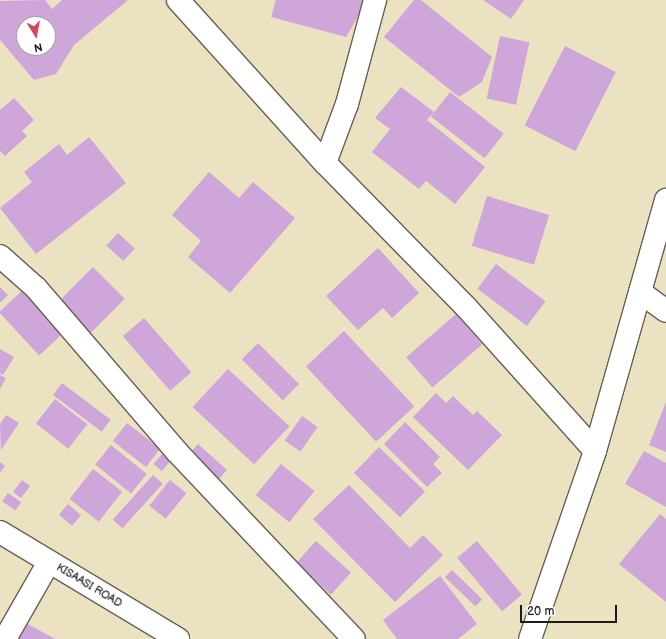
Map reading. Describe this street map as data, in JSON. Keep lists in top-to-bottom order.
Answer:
{
  "streets": {
    "street": ["KISAASI ROAD"]
  },
  "scale_bar": "20 m",
  "north": "bottom"
}
